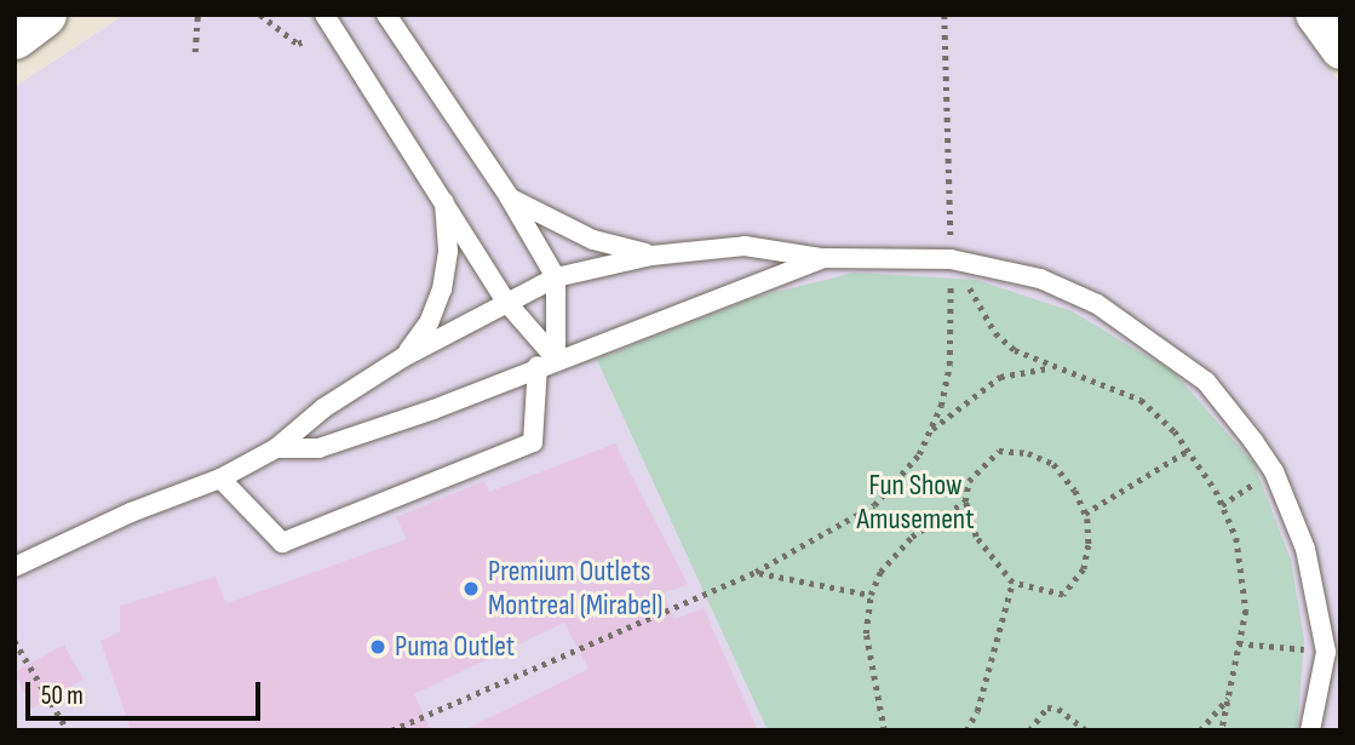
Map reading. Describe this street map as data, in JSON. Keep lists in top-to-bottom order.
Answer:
{
  "parks": ["Fun Show Amusement"],
  "places": ["Premium Outlets Montreal (Mirabel)", "Puma Outlet"],
  "scale_bar": "50 m"
}
